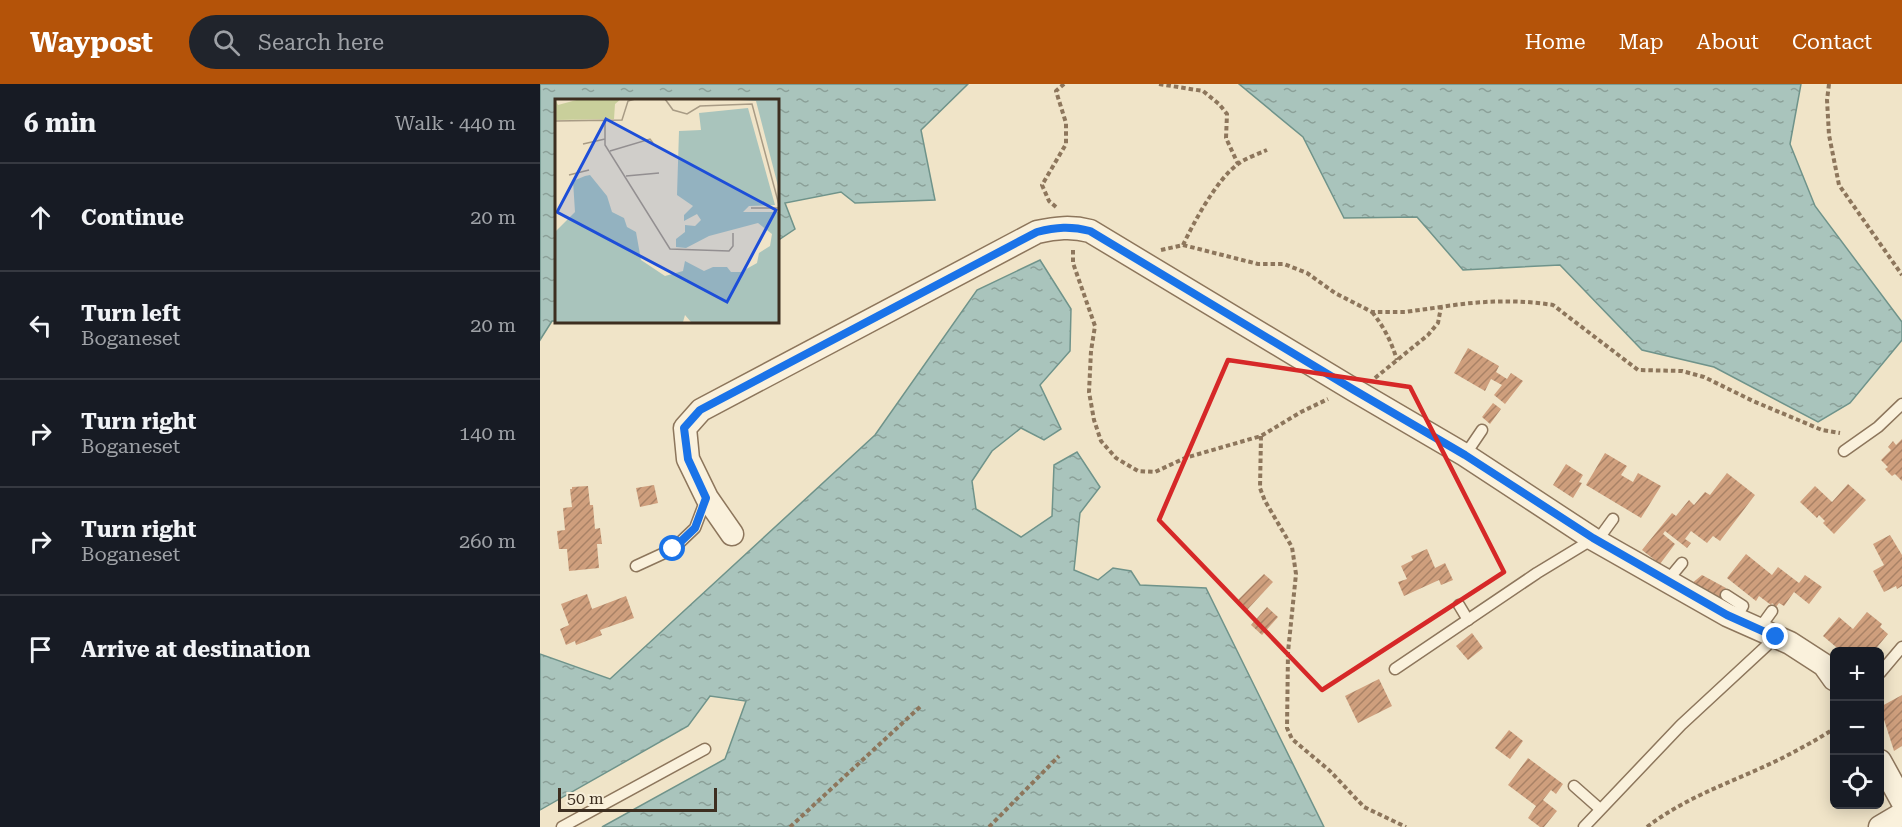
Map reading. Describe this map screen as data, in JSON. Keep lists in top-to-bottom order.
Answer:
{
  "scale_bar": "50 m",
  "page": {
    "header": "Waypost",
    "search": "Search here",
    "nav": [
      "Home",
      "Map",
      "About",
      "Contact"
    ],
    "heading": ["6 min", "Walk · 440 m"],
    "list": [
      ["Continue", "20 m"],
      ["Turn left", "Boganeset", "20 m"],
      ["Turn right", "Boganeset", "140 m"],
      ["Turn right", "Boganeset", "260 m"],
      "Arrive at destination"
    ],
    "map_buttons": ["+", "−"],
    "scale": "50 m"
  }
}
